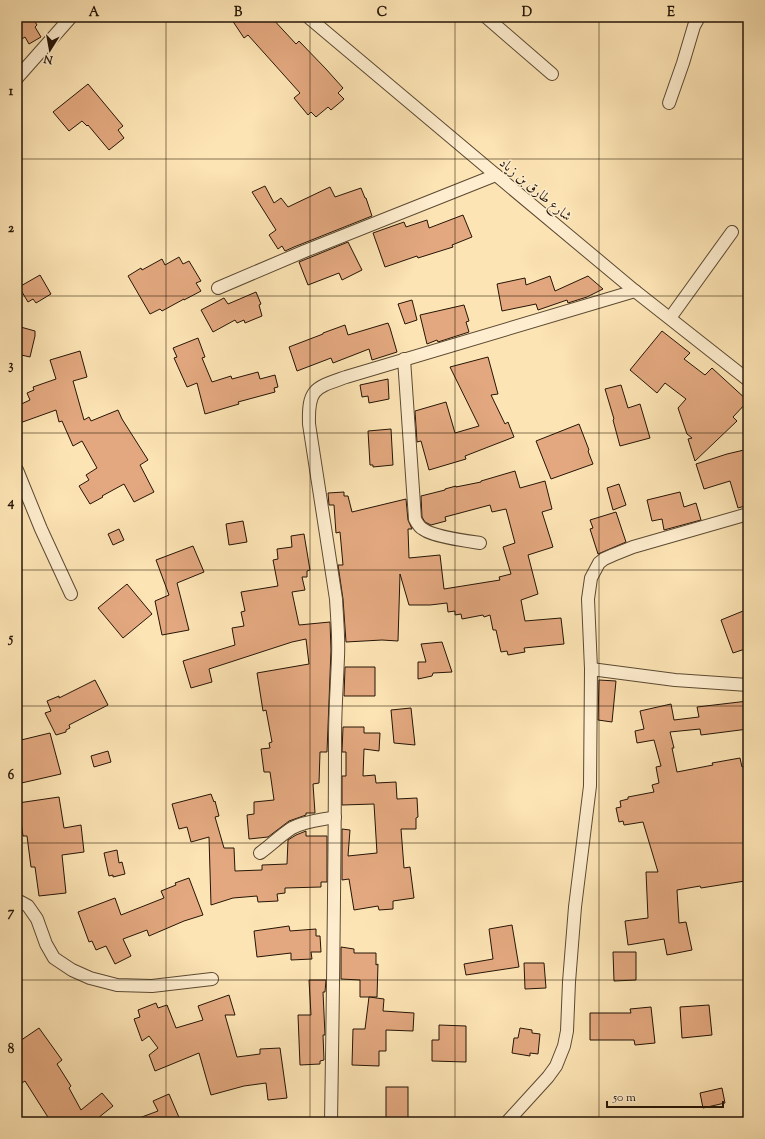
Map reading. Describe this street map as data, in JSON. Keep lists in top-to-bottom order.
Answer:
{
  "streets": {
    "street": ["شارع طارق بن زياد"]
  },
  "scale_bar": "50 m",
  "north": "bottom",
  "grid": {
    "columns": [
      "A",
      "B",
      "C",
      "D",
      "E"
    ],
    "rows": [
      "1",
      "2",
      "3",
      "4",
      "5",
      "6",
      "7",
      "8"
    ]
  }
}
